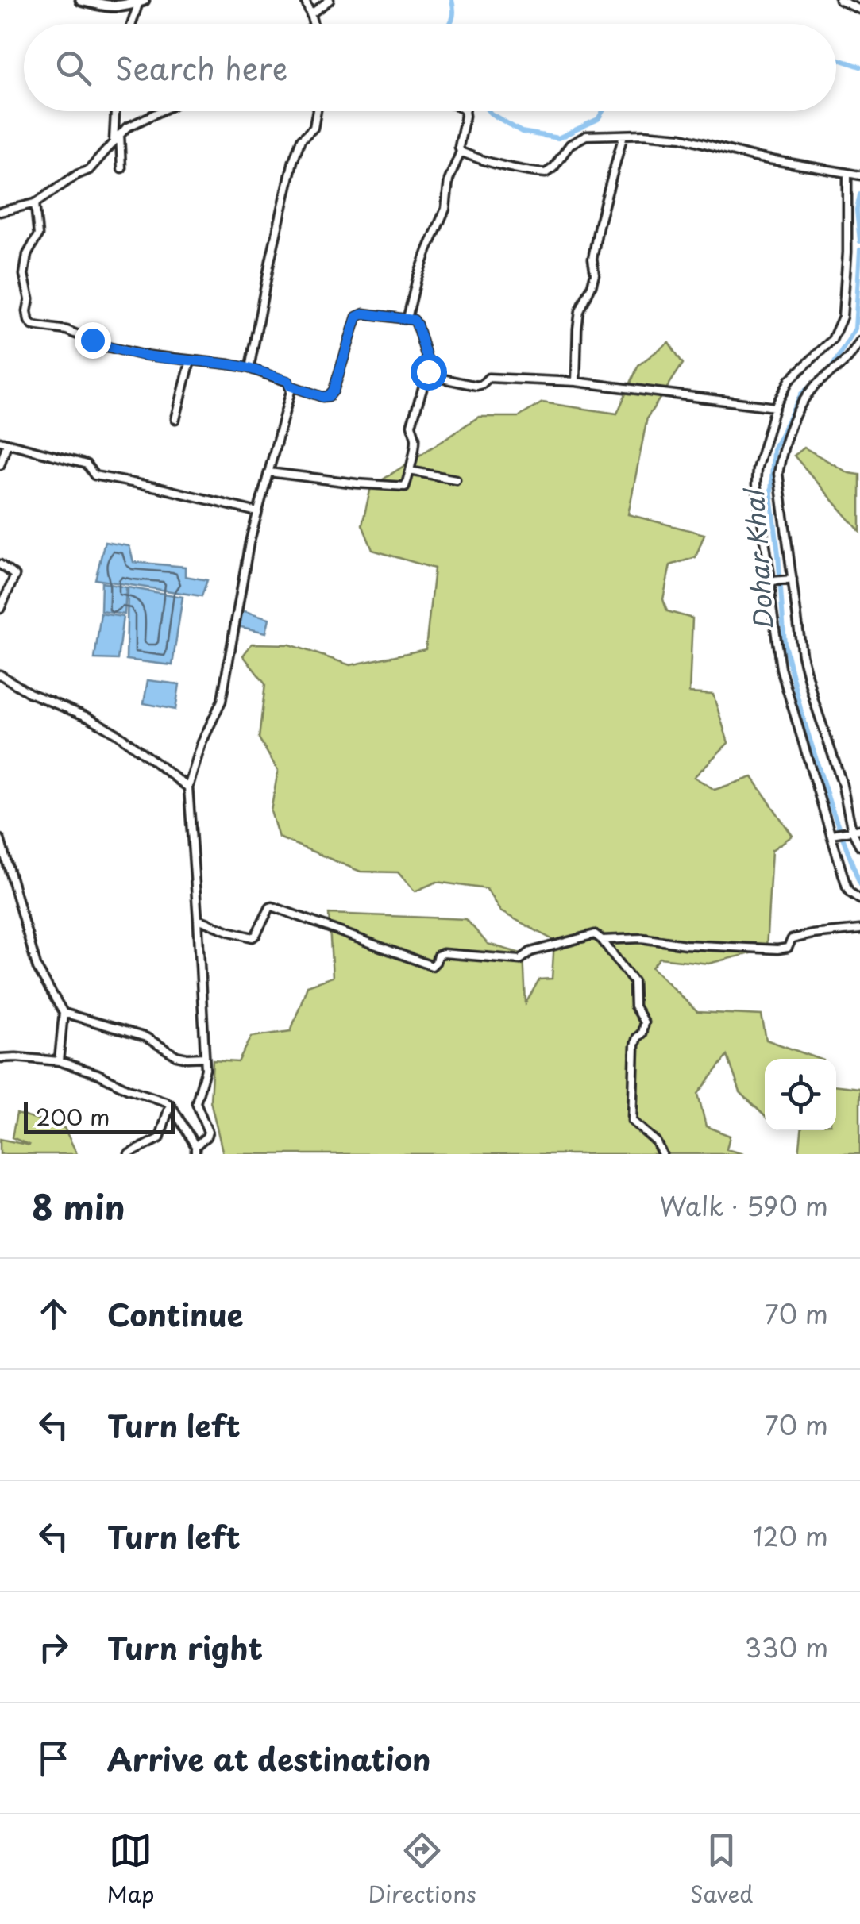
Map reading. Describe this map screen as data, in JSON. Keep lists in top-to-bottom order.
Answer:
{
  "water": ["Dohar Khal"],
  "scale_bar": "200 m",
  "page": {
    "search": "Search here",
    "scale": "200 m",
    "heading": ["8 min", "Walk · 590 m"],
    "list": [
      ["Continue", "70 m"],
      ["Turn left", "70 m"],
      ["Turn left", "120 m"],
      ["Turn right", "330 m"],
      "Arrive at destination"
    ],
    "nav": ["Map", "Directions", "Saved"]
  }
}
